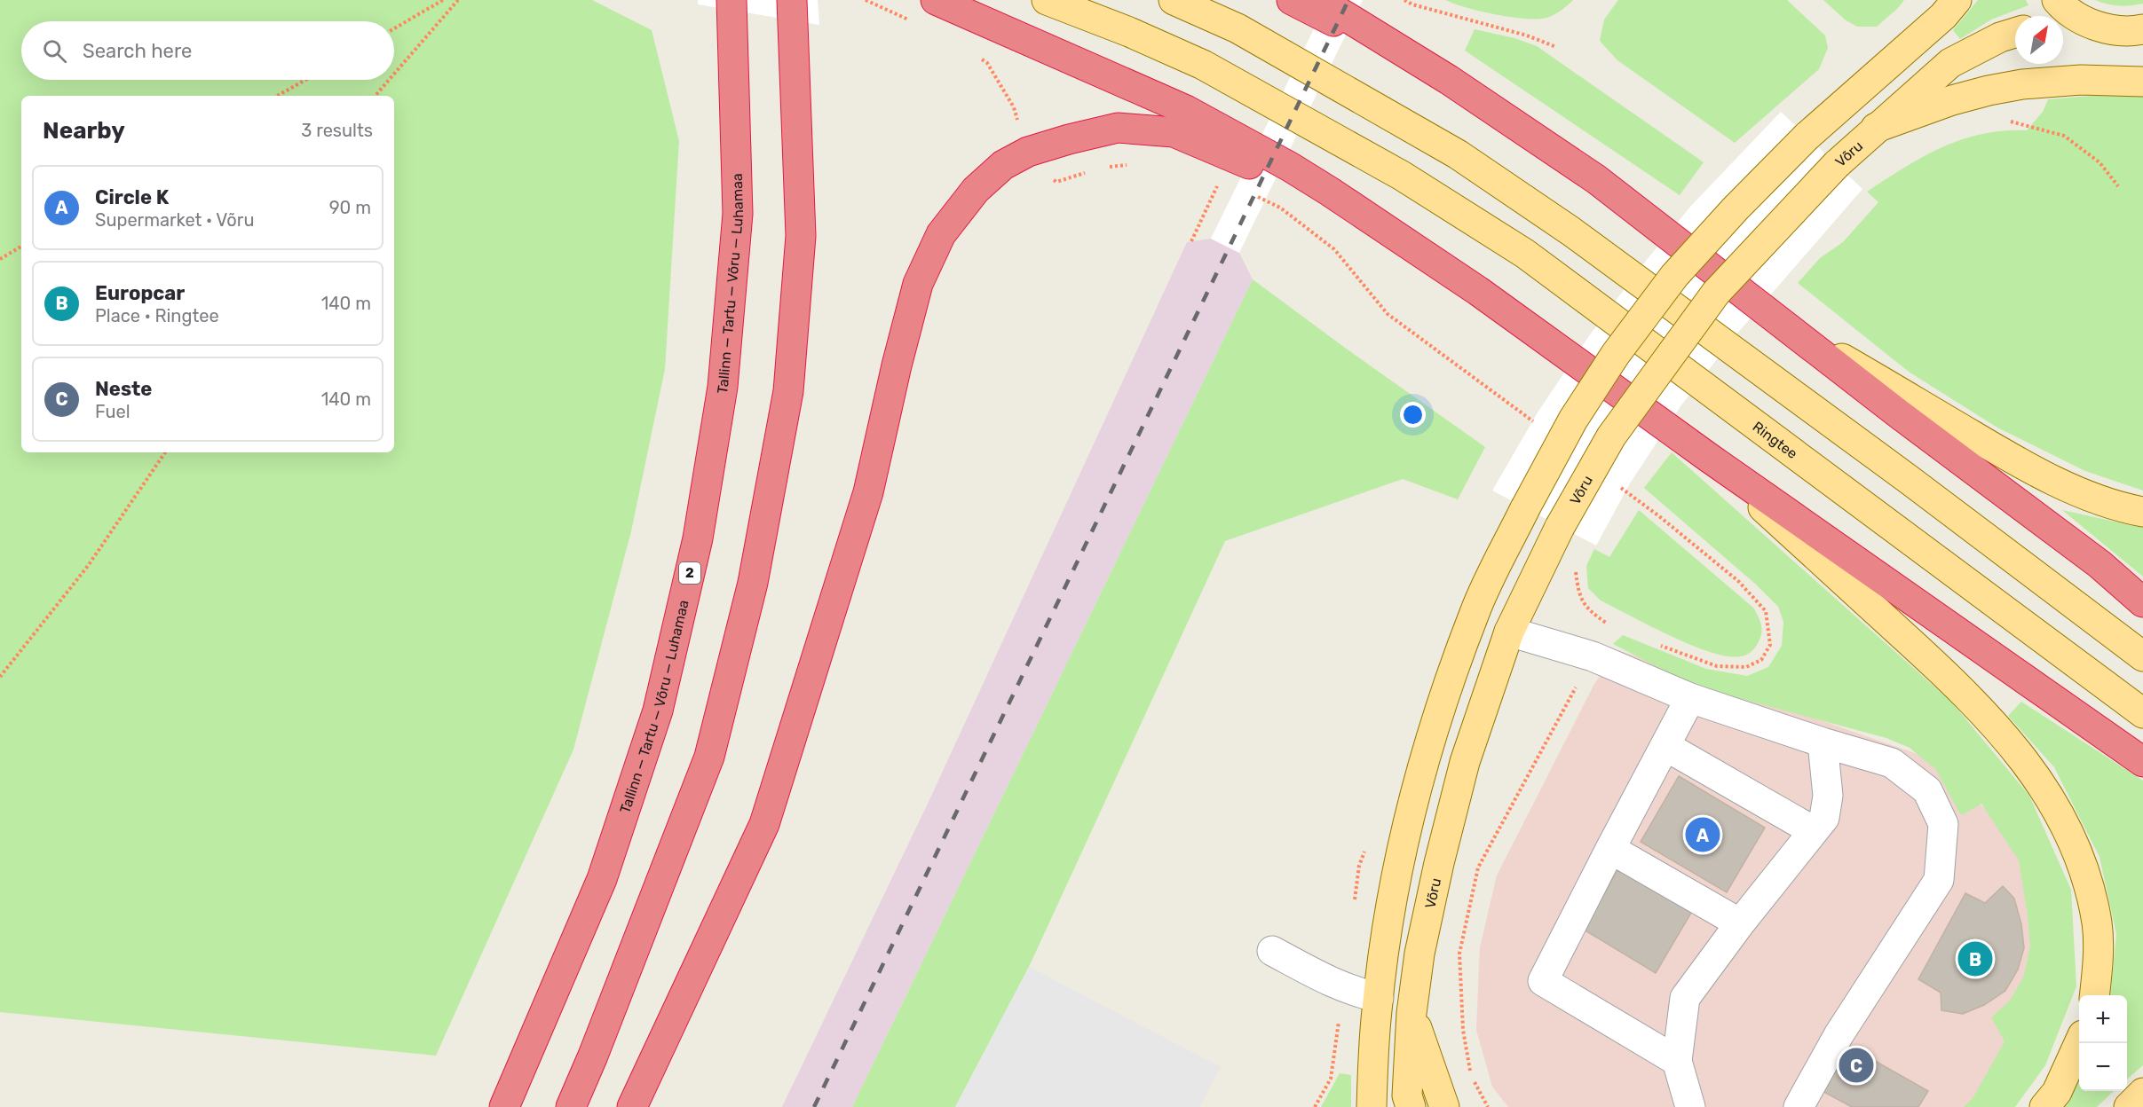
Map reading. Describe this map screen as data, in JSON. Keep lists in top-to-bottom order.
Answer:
{
  "streets": {
    "highway": ["Tallinn — Tartu — Võru — Luhamaa", "2"],
    "main road": ["Võru", "Ringtee"]
  },
  "north": "top right",
  "page": {
    "search": "Search here",
    "heading": ["Nearby", "3 results"],
    "list": [
      {
        "mark": "A",
        "name": "Circle K",
        "note": "Supermarket · Võru",
        "value": "90 m"
      },
      {
        "mark": "B",
        "name": "Europcar",
        "note": "Place · Ringtee",
        "value": "140 m"
      },
      {
        "mark": "C",
        "name": "Neste",
        "note": "Fuel",
        "value": "140 m"
      }
    ],
    "pins": ["A", "B", "C"],
    "map_buttons": ["+", "−"]
  }
}
